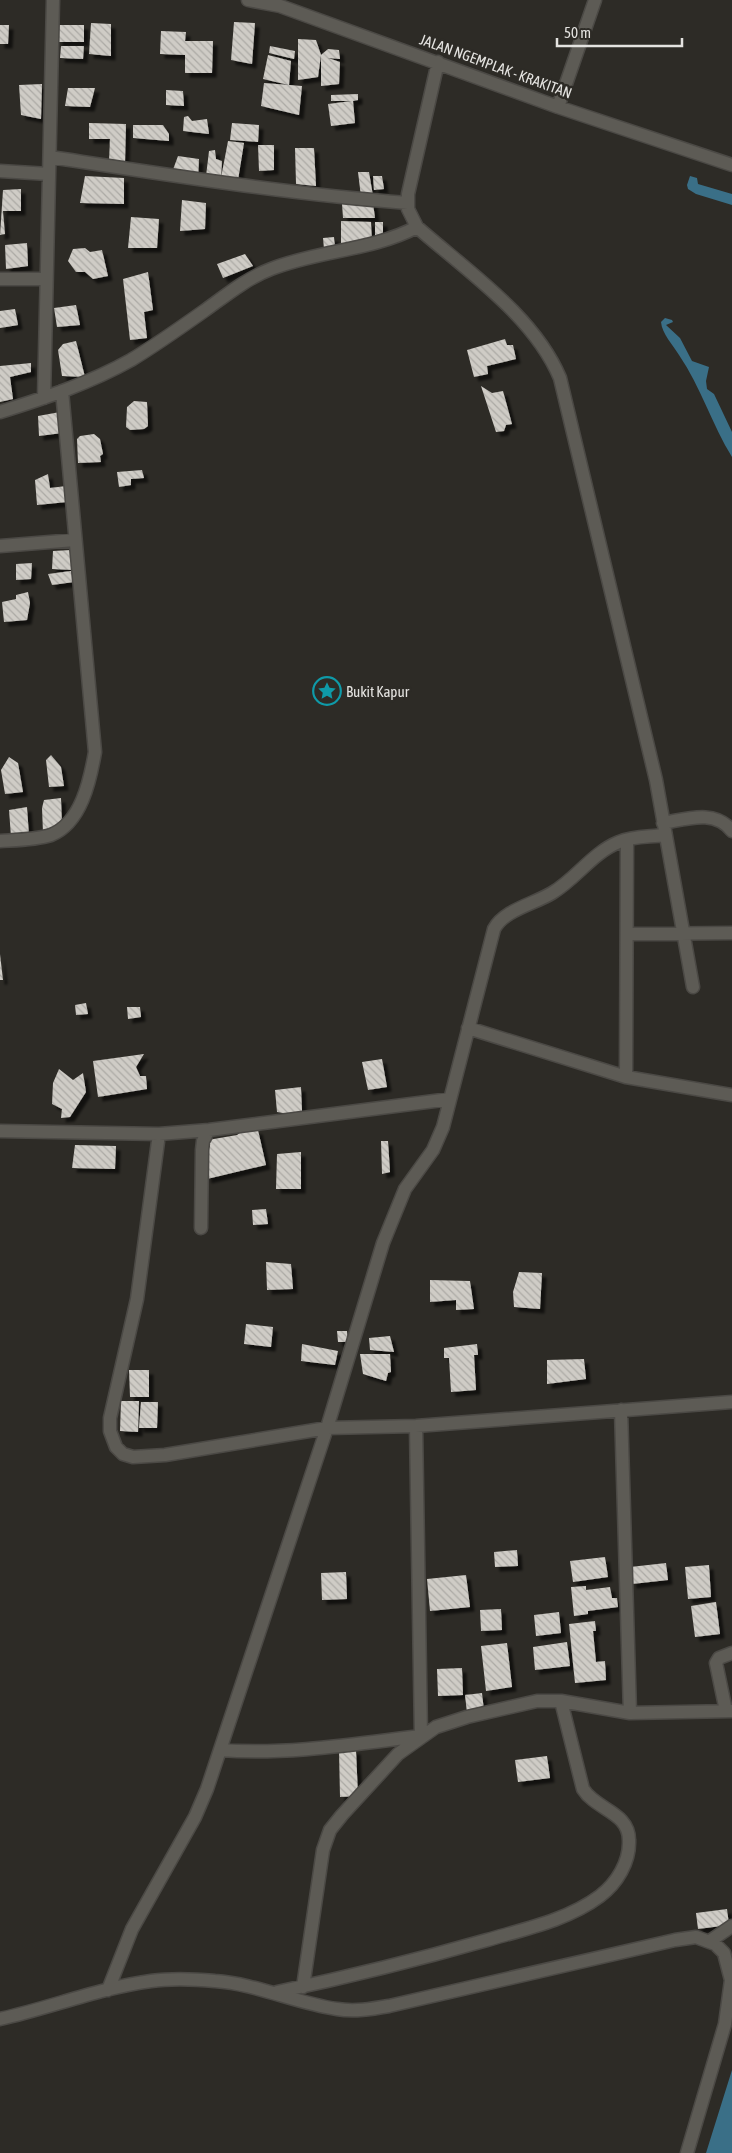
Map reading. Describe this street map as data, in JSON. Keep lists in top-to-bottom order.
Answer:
{
  "streets": {
    "street": ["JALAN NGEMPLAK - KRAKITAN"]
  },
  "places": {
    "place": ["Bukit Kapur"]
  },
  "scale_bar": "50 m"
}
